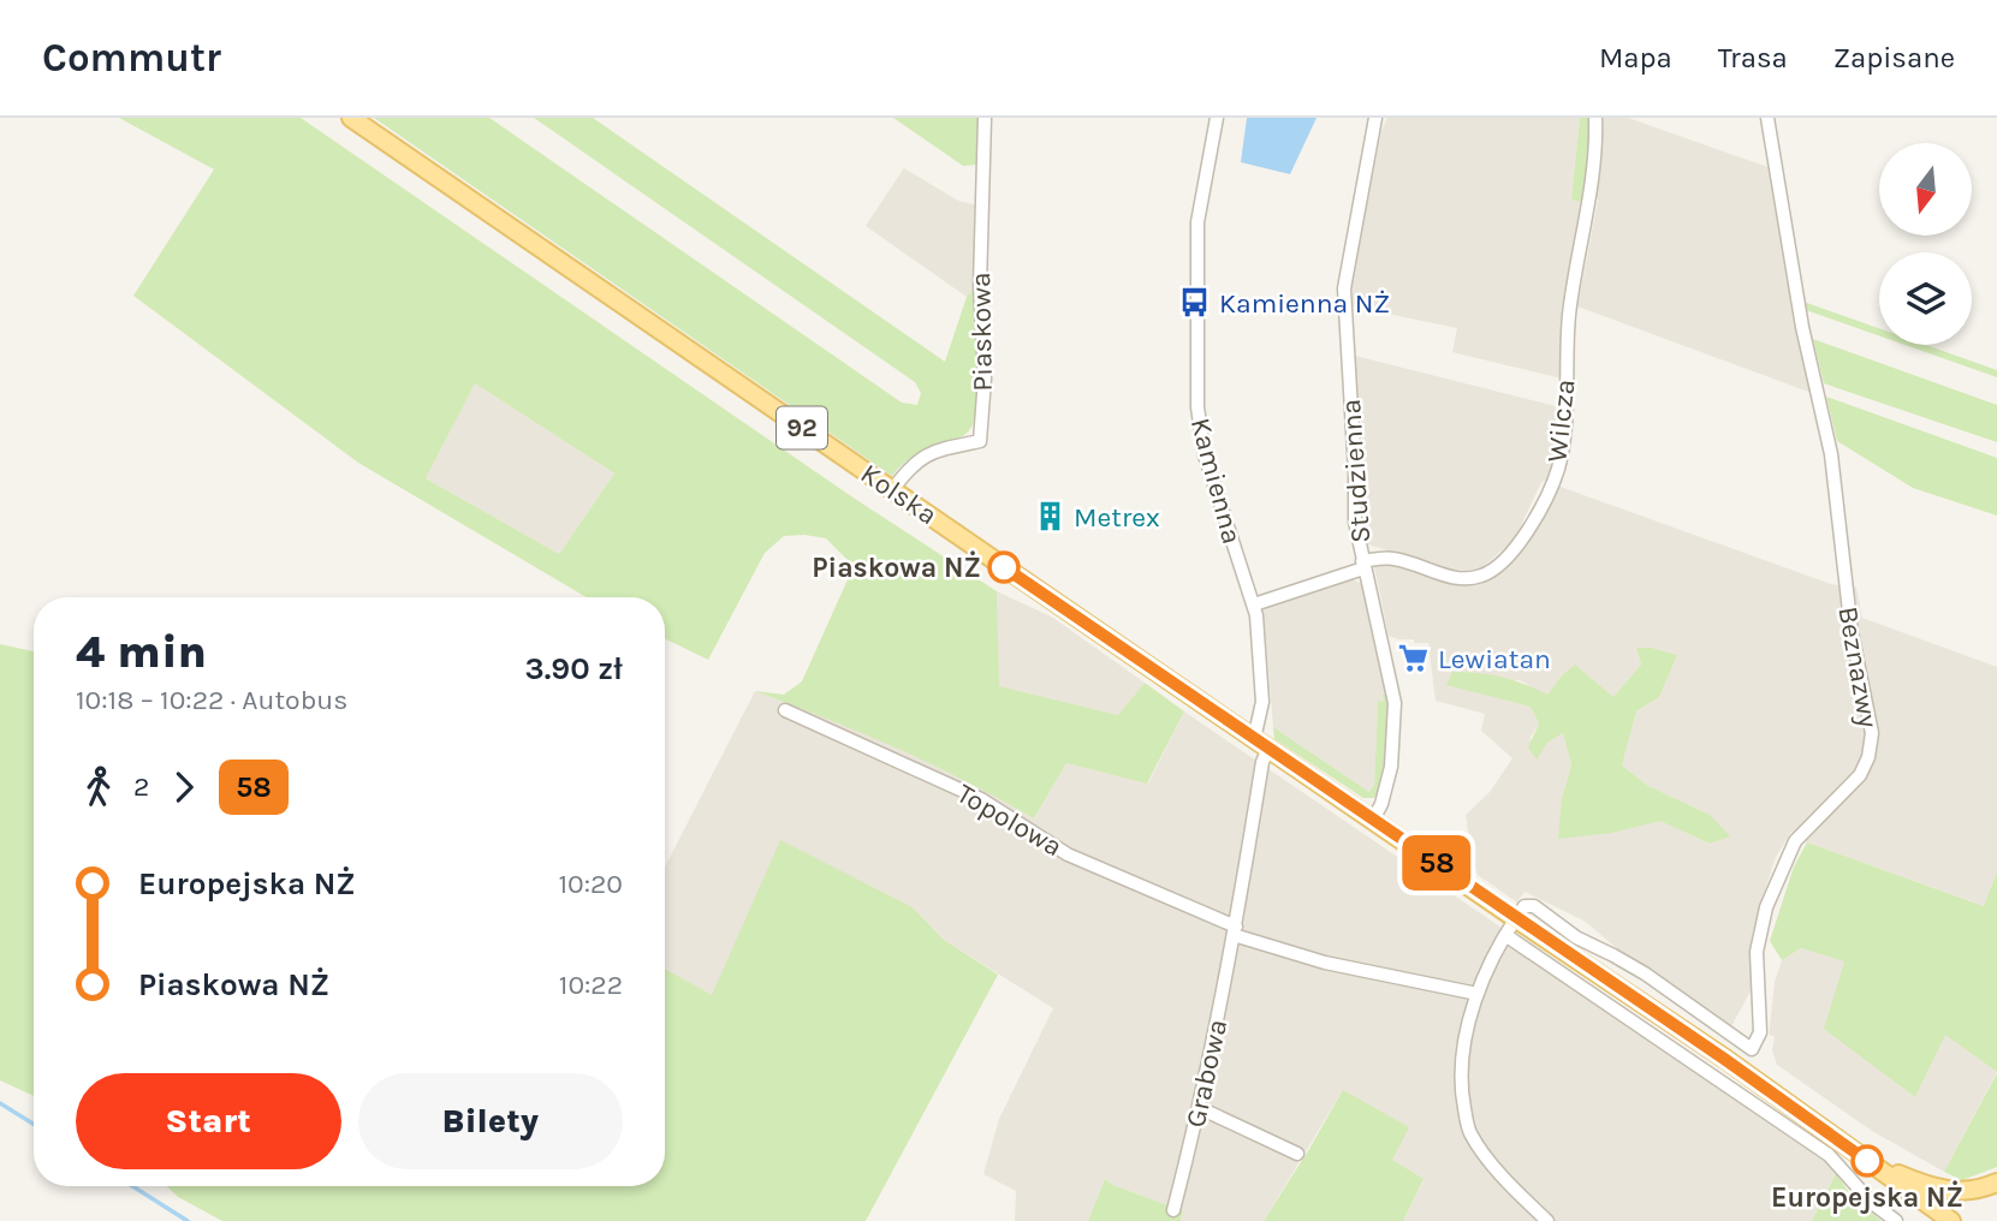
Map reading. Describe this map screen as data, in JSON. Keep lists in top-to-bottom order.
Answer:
{
  "streets": {
    "main road": ["92", "Kolska"],
    "street": [
      "Piaskowa",
      "Wilcza",
      "Studzienna",
      "Kamienna",
      "Beznazwy",
      "Topolowa",
      "Grabowa"
    ]
  },
  "crossings": [
    ["Piaskowa", "Kolska"],
    ["Wilcza", "Studzienna"],
    ["Wilcza", "Kamienna"],
    ["Studzienna", "Kolska"],
    ["Kamienna", "Kolska"],
    ["Kolska", "Beznazwy"],
    ["Topolowa", "Grabowa"]
  ],
  "places": {
    "bus stop": ["Kamienna NŻ"],
    "building": ["Metrex"],
    "other": ["Piaskowa NŻ", "Europejska NŻ"],
    "supermarket": ["Lewiatan"]
  },
  "lines": ["bus line 58"],
  "north": "bottom",
  "page": {
    "header": "Commutr",
    "nav": ["Mapa", "Trasa", "Zapisane"],
    "on_map": "58",
    "heading": ["4 min", "10:18 – 10:22 · Autobus", "3.90 zł"],
    "legs": ["2", "58"],
    "list": [
      {
        "name": "Europejska NŻ",
        "value": "10:20"
      },
      {
        "name": "Piaskowa NŻ",
        "value": "10:22"
      }
    ],
    "buttons": ["Start", "Bilety"]
  }
}
